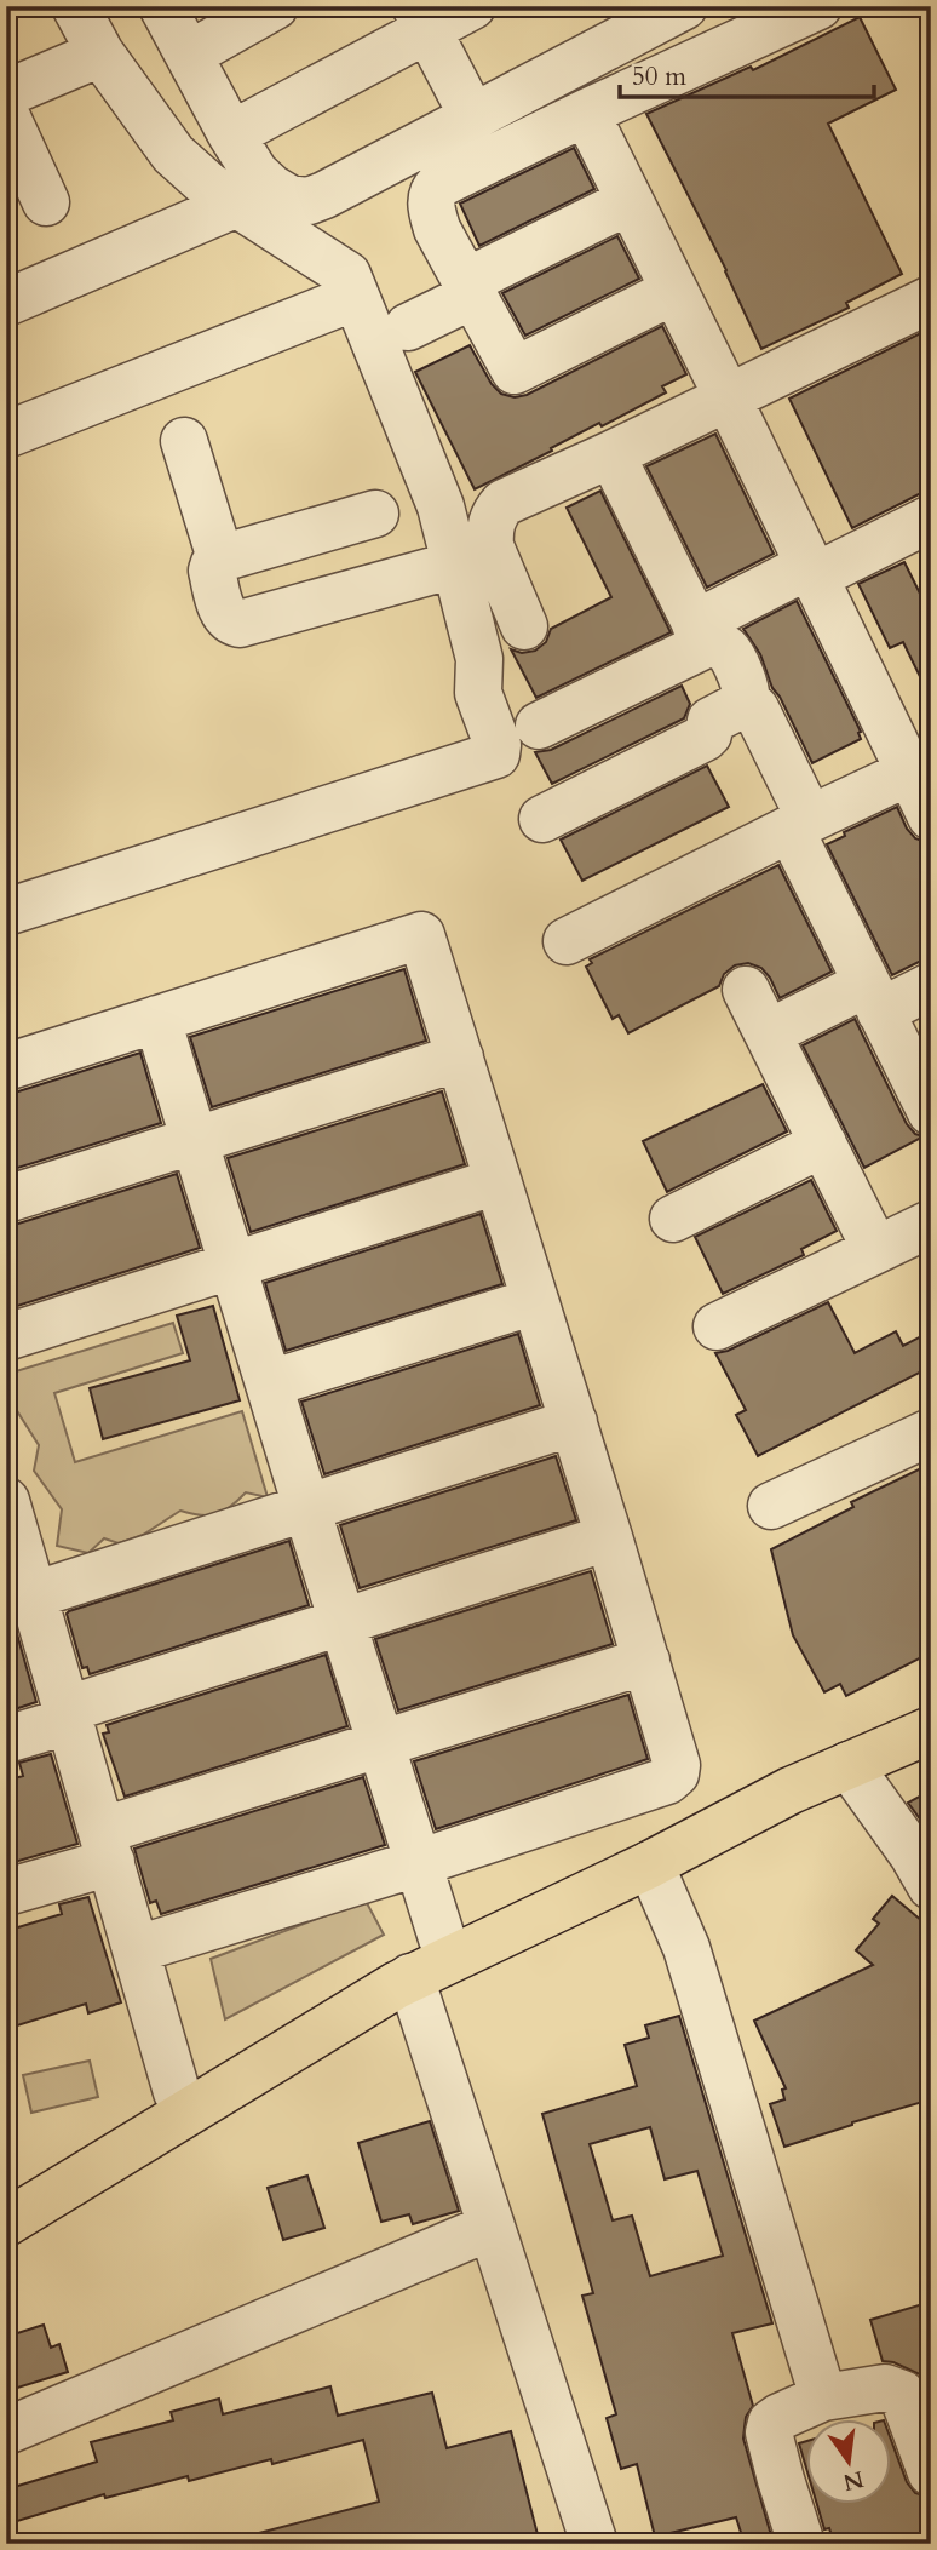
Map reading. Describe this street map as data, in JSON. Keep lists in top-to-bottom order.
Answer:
{
  "scale_bar": "50 m",
  "north": "bottom"
}
